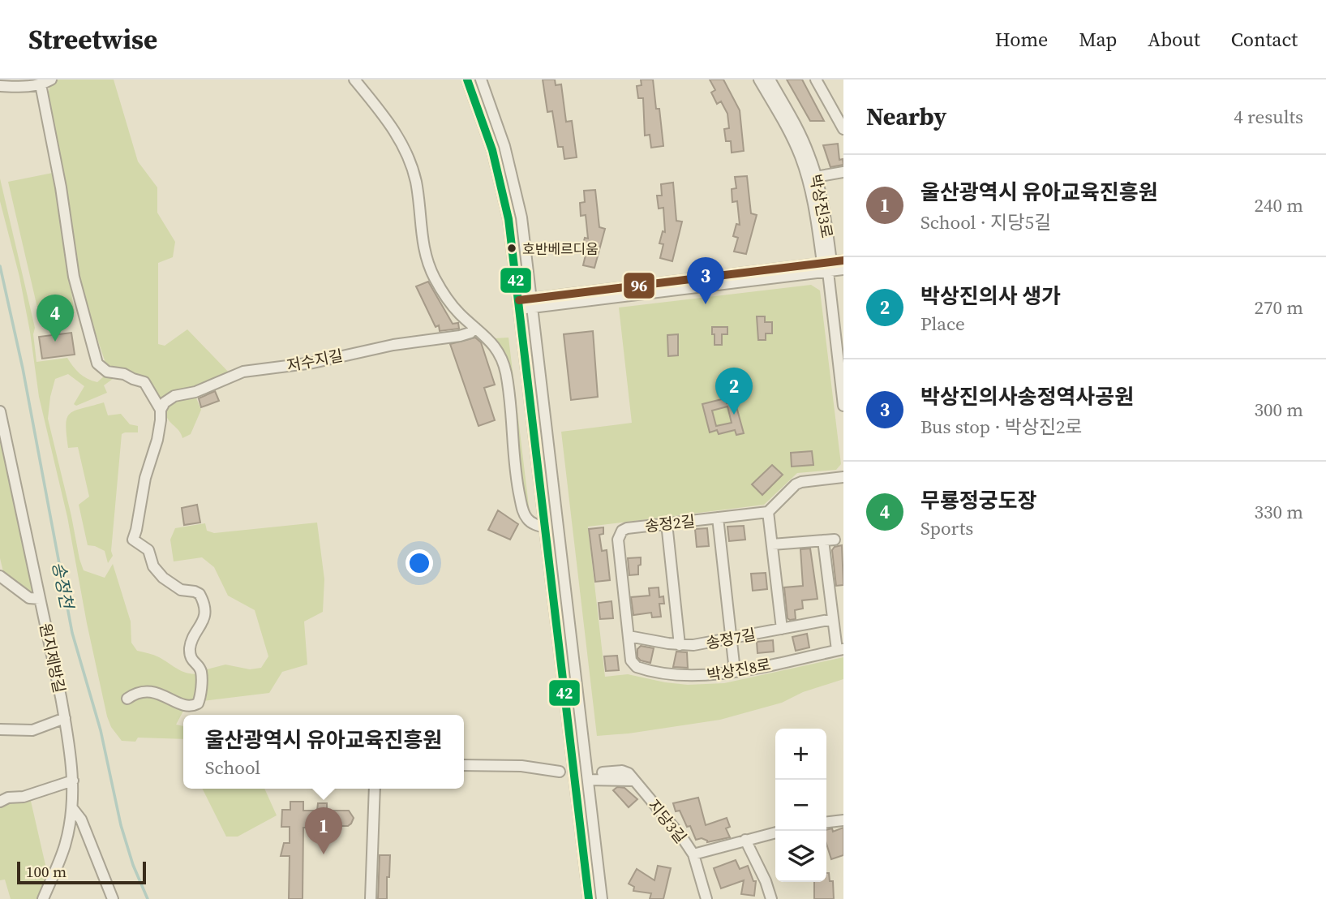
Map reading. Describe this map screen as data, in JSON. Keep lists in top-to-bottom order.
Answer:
{
  "streets": {
    "street": [
      "박상진3로",
      "저수지길",
      "송정2길",
      "송정7길",
      "원지제방길",
      "박상진8로",
      "지당3길"
    ]
  },
  "crossings": [
    ["송정2길", "송정7길"],
    ["송정2길", "박상진8로"]
  ],
  "water": ["송정천"],
  "places": ["호반베르디움"],
  "lines": ["transit line 42", "transit line 96"],
  "scale_bar": "100 m",
  "page": {
    "header": "Streetwise",
    "nav": [
      "Home",
      "Map",
      "About",
      "Contact"
    ],
    "heading": ["Nearby", "4 results"],
    "list": [
      {
        "mark": "1",
        "name": "울산광역시 유아교육진흥원",
        "note": "School · 지당5길",
        "value": "240 m"
      },
      {
        "mark": "2",
        "name": "박상진의사 생가",
        "note": "Place",
        "value": "270 m"
      },
      {
        "mark": "3",
        "name": "박상진의사송정역사공원",
        "note": "Bus stop · 박상진2로",
        "value": "300 m"
      },
      {
        "mark": "4",
        "name": "무룡정궁도장",
        "note": "Sports",
        "value": "330 m"
      }
    ],
    "pins": [
      "3",
      "4",
      "2",
      "1"
    ],
    "popup": ["울산광역시 유아교육진흥원", "School"],
    "map_buttons": ["+", "−"],
    "scale": "100 m"
  }
}
